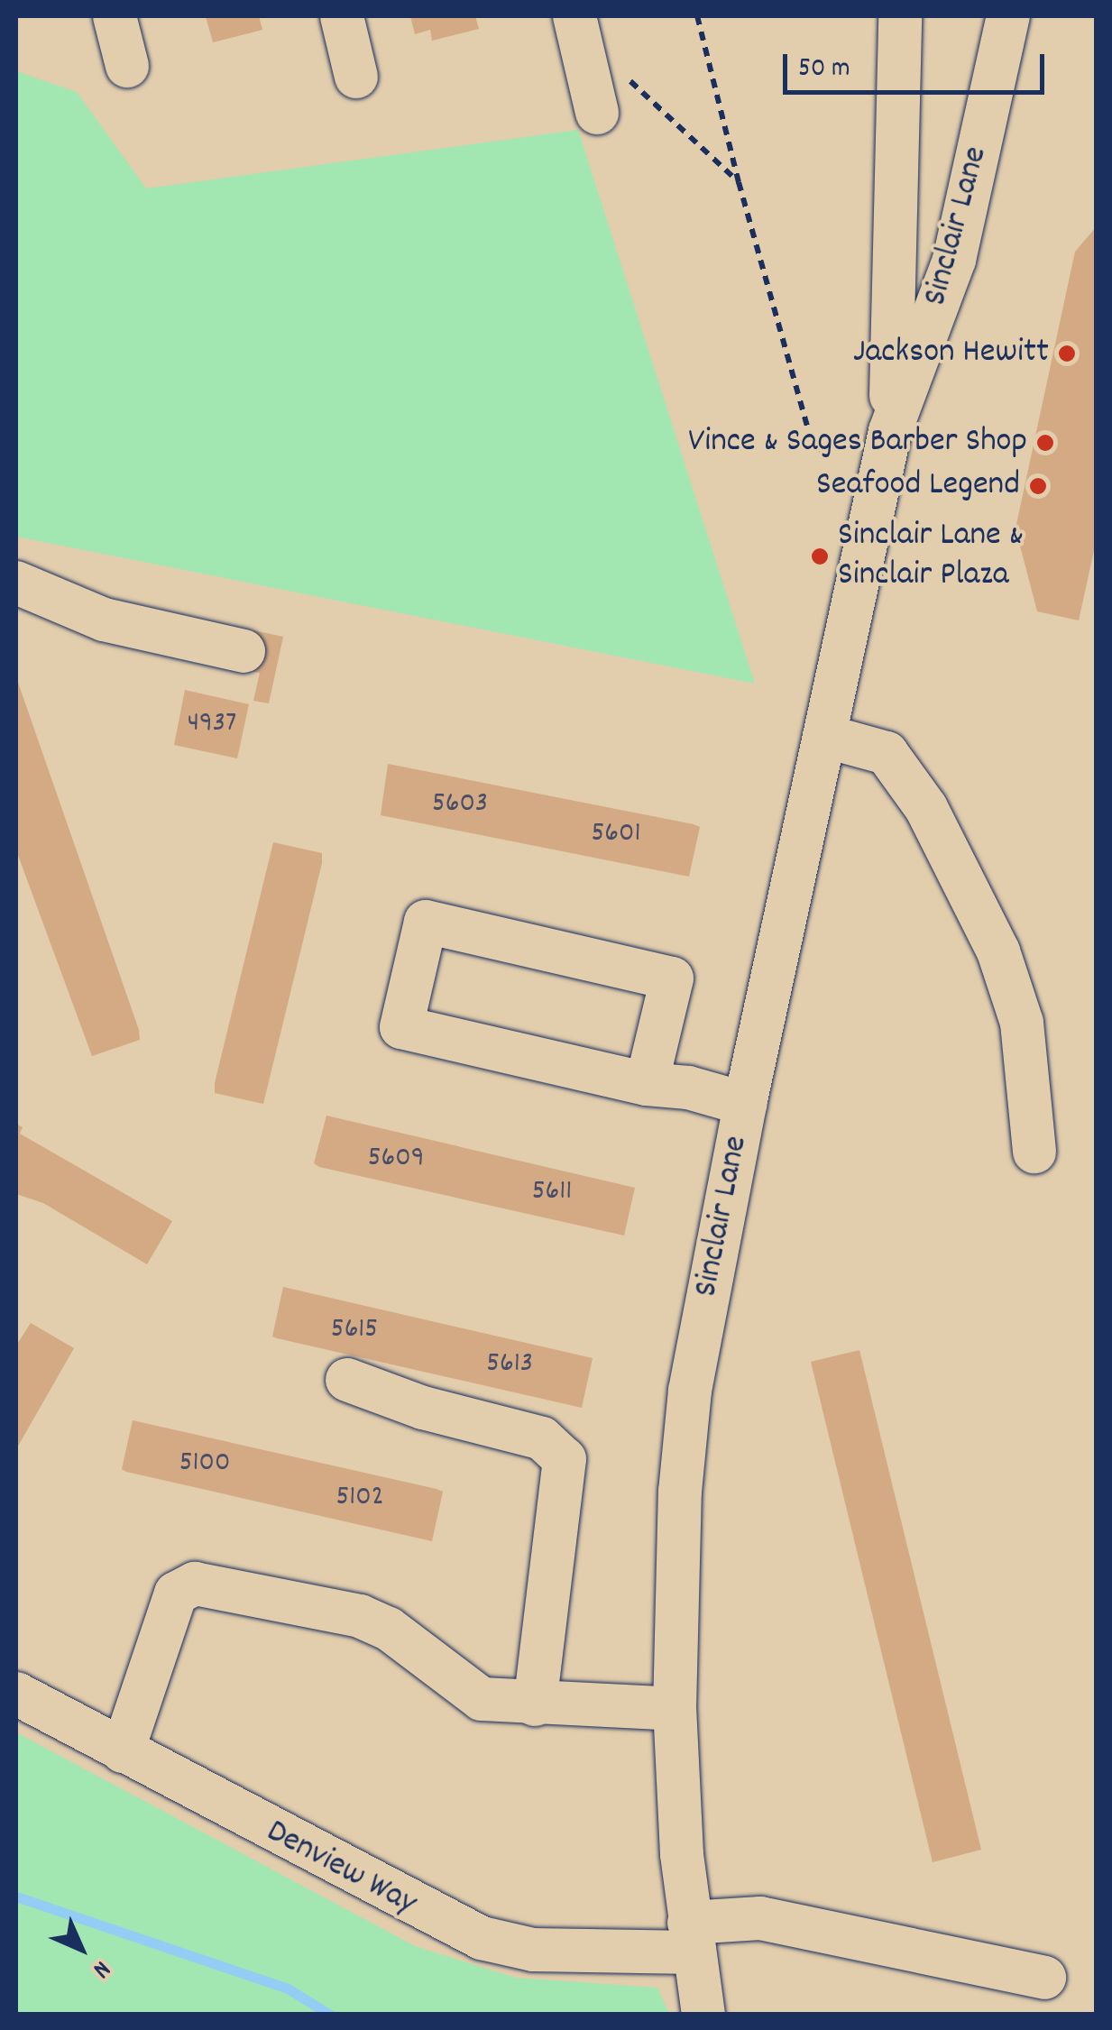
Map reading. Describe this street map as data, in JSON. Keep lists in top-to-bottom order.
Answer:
{
  "streets": {
    "street": ["Sinclair Lane", "Denview Way"]
  },
  "crossings": [
    ["Sinclair Lane", "Denview Way"]
  ],
  "places": [
    "Jackson Hewitt",
    "Vince & Sages Barber Shop",
    "Seafood Legend",
    "Sinclair Lane & Sinclair Plaza"
  ],
  "house_numbers": [
    "4937",
    "5603",
    "5601",
    "5609",
    "5611",
    "5615",
    "5613",
    "5100",
    "5102"
  ],
  "scale_bar": "50 m",
  "north": "bottom right"
}
